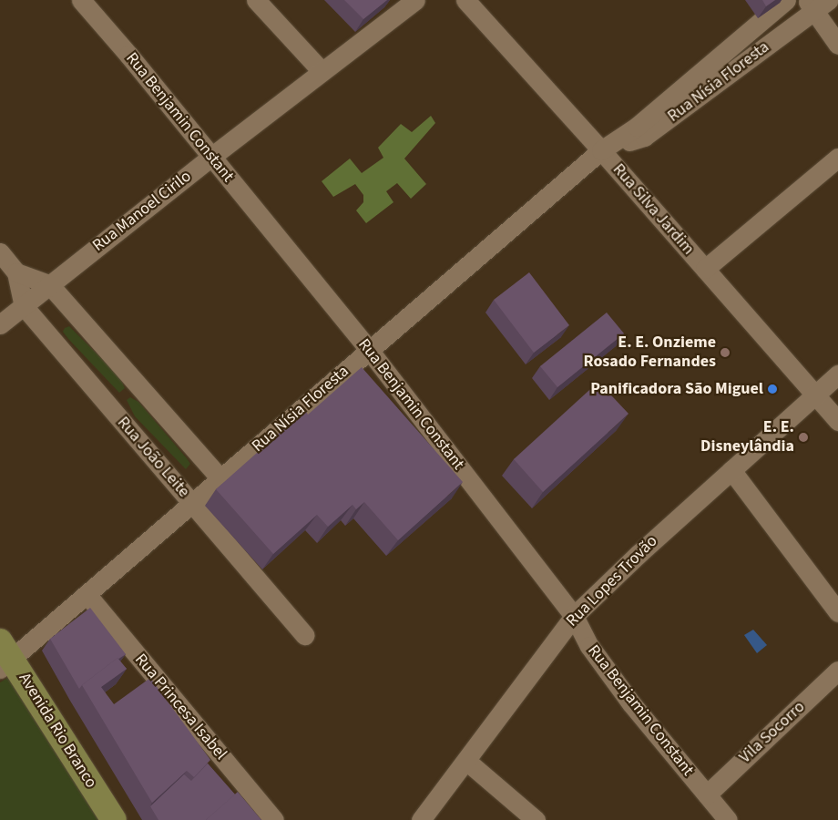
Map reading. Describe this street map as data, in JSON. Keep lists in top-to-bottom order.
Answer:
{
  "streets": {
    "main road": ["Avenida Rio Branco"],
    "street": [
      "Rua Nísia Floresta",
      "Rua Benjamin Constant",
      "Rua Silva Jardim",
      "Rua Manoel Cirilo",
      "Rua João Leite",
      "Rua Lopes Trovão",
      "Rua Princesa Isabel",
      "Vila Socorro"
    ]
  },
  "crossings": [
    ["Rua Nísia Floresta", "Rua Benjamin Constant"],
    ["Rua Nísia Floresta", "Rua Silva Jardim"],
    ["Rua Nísia Floresta", "Rua João Leite"],
    ["Rua Nísia Floresta", "Rua Princesa Isabel"],
    ["Rua Nísia Floresta", "Avenida Rio Branco"],
    ["Rua Benjamin Constant", "Rua Manoel Cirilo"],
    ["Rua Benjamin Constant", "Rua Lopes Trovão"],
    ["Rua Benjamin Constant", "Vila Socorro"],
    ["Rua Silva Jardim", "Rua Lopes Trovão"],
    ["Rua Manoel Cirilo", "Rua João Leite"]
  ],
  "places": ["E. E. Onzieme Rosado Fernandes", "Panificadora São Miguel", "E. E. Disneylândia"]
}
